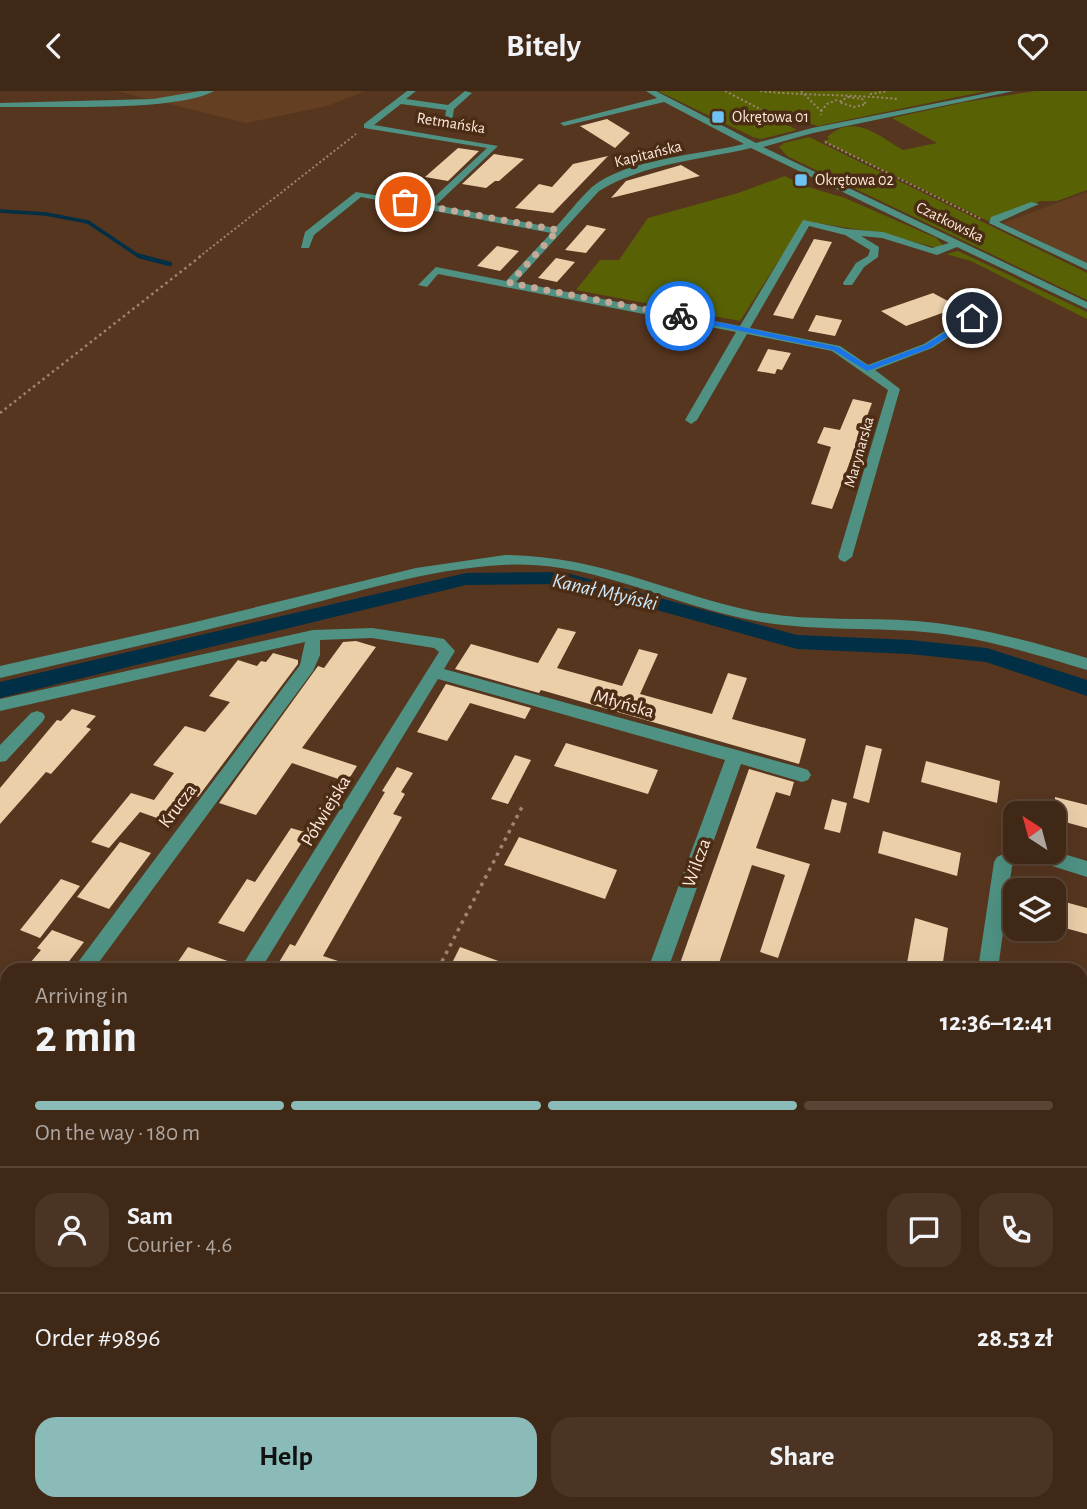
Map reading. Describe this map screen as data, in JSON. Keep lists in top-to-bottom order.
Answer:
{
  "streets": {
    "street": [
      "Retmańska",
      "Kapitańska",
      "Czatkowska",
      "Marynarska",
      "Młyńska",
      "Krucza",
      "Półwiejska",
      "Wilcza"
    ]
  },
  "crossings": [
    ["Kapitańska", "Czatkowska"],
    ["Młyńska", "Półwiejska"],
    ["Młyńska", "Wilcza"]
  ],
  "water": ["Kanał Młyński"],
  "places": {
    "transit": ["Okrętowa 01", "Okrętowa 02"]
  },
  "north": "top left",
  "page": {
    "header": "Bitely",
    "heading": ["2 min", "Arriving in", "12:36–12:41"],
    "panel": [
      "Sam",
      "Courier · 4.6",
      "Order #9896",
      "28.53 zł"
    ],
    "bar": "On the way · 180 m",
    "buttons": ["Help", "Share"]
  }
}
